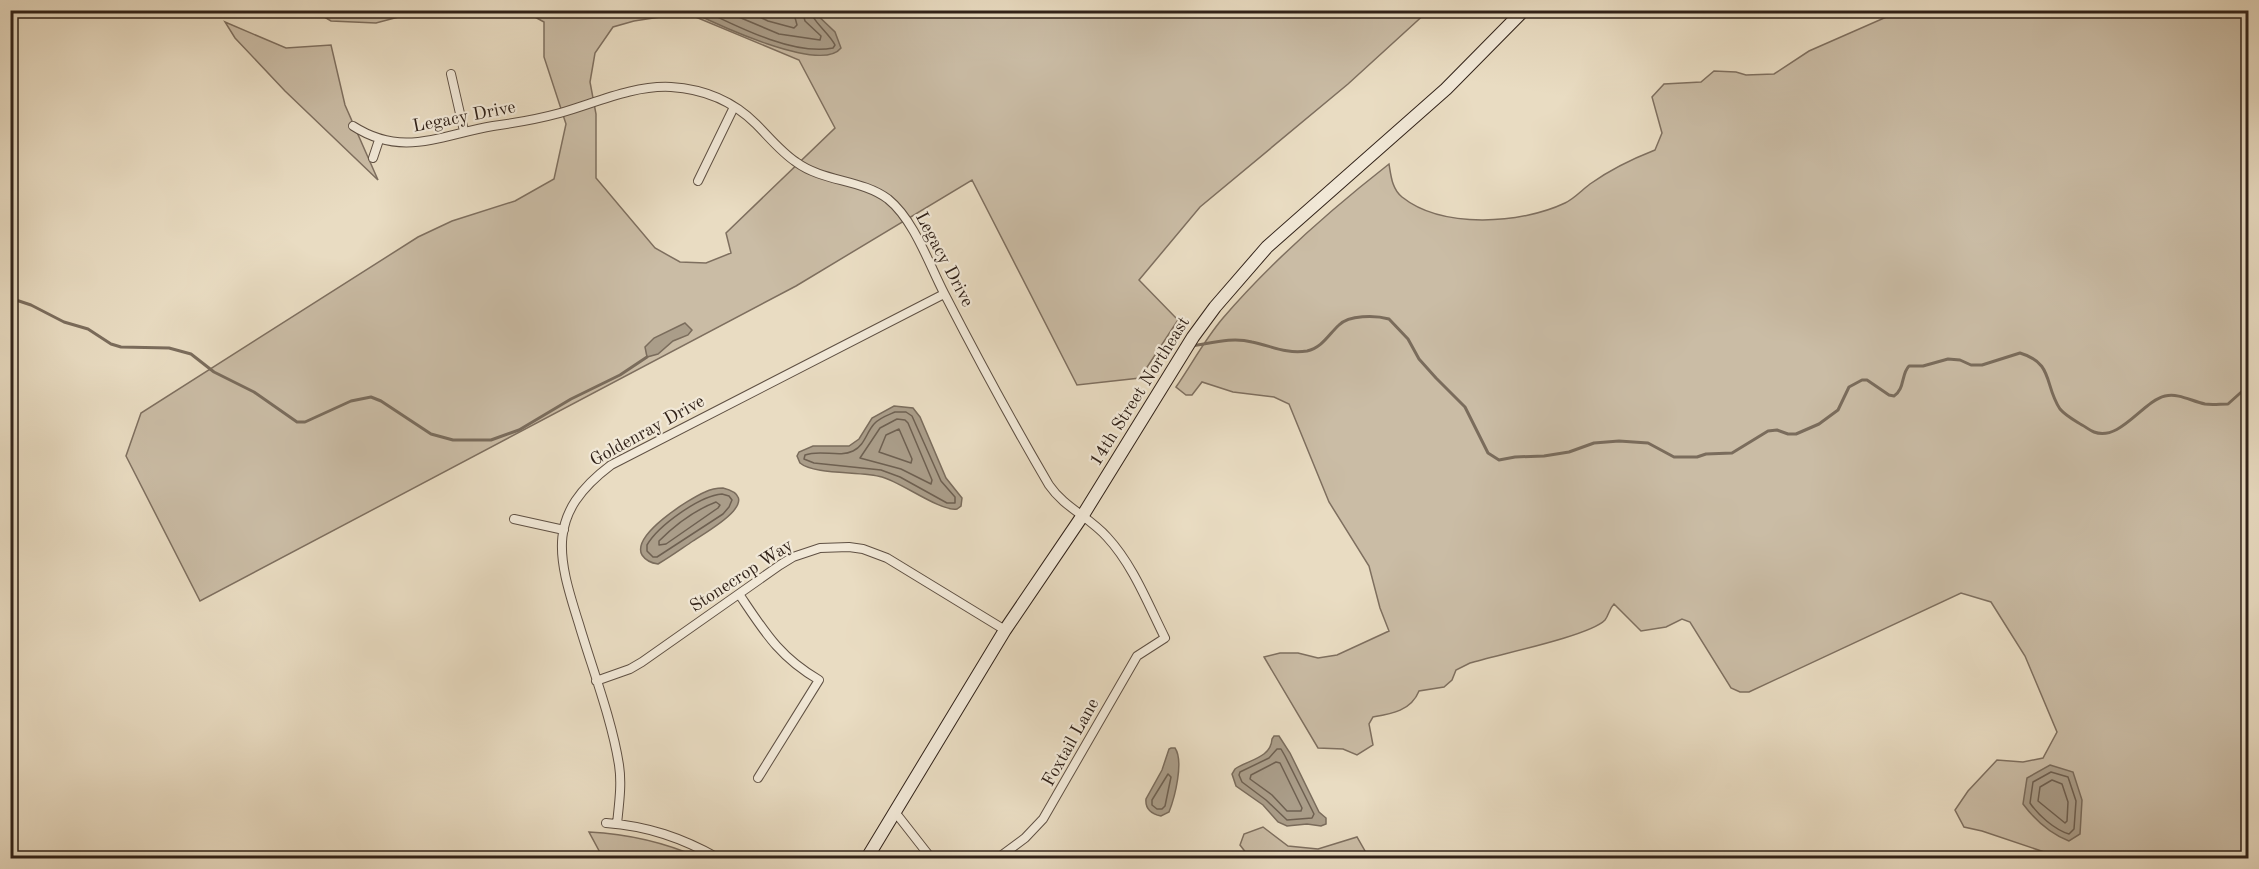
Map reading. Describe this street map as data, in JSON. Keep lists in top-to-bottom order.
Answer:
{
  "streets": {
    "street": [
      "Legacy Drive",
      "14th Street Northeast",
      "Goldenray Drive",
      "Stonecrop Way",
      "Foxtail Lane"
    ]
  },
  "crossings": [
    ["Legacy Drive", "14th Street Northeast"],
    ["Legacy Drive", "Goldenray Drive"],
    ["Legacy Drive", "Foxtail Lane"],
    ["14th Street Northeast", "Stonecrop Way"],
    ["Goldenray Drive", "Stonecrop Way"]
  ]
}
